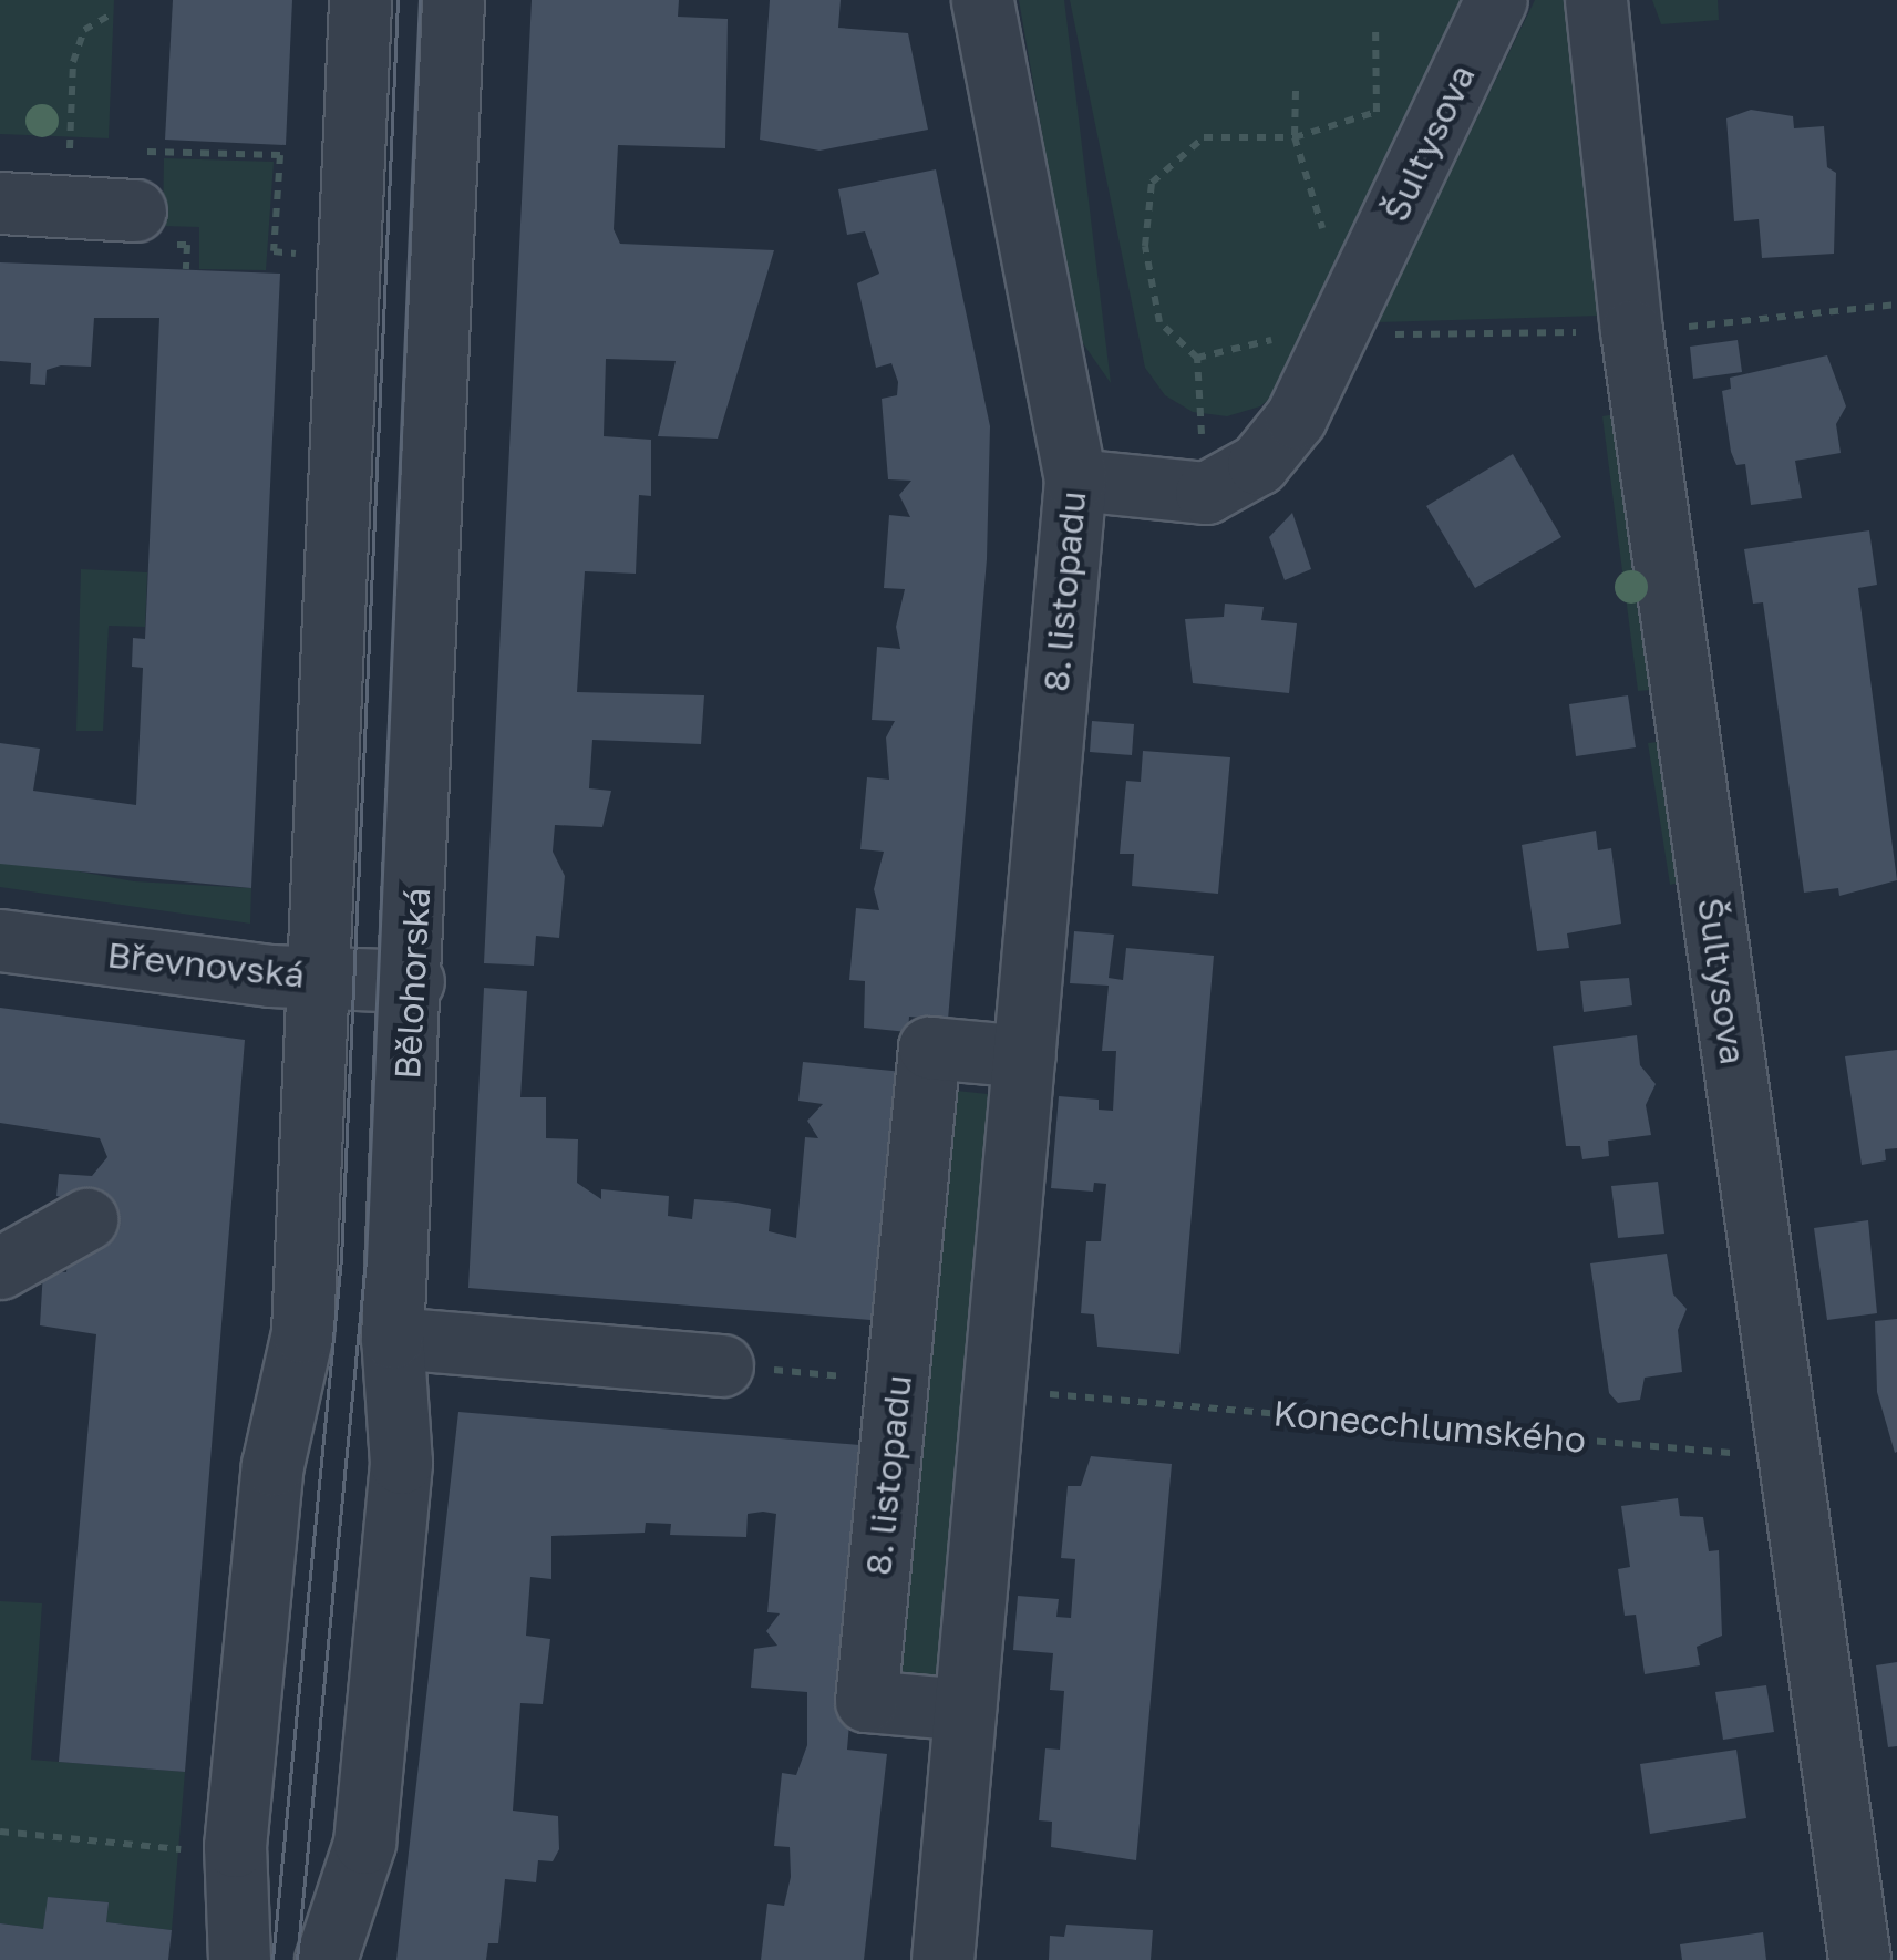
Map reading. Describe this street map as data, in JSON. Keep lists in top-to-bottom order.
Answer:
{
  "streets": {
    "street": [
      "Šultysova",
      "8. listopadu",
      "Břevnovská",
      "Bělohorská"
    ],
    "path": ["Konecchlumského"]
  },
  "crossings": [
    ["Šultysova", "8. listopadu"],
    ["Šultysova", "Konecchlumského"],
    ["Břevnovská", "Bělohorská"]
  ]
}
